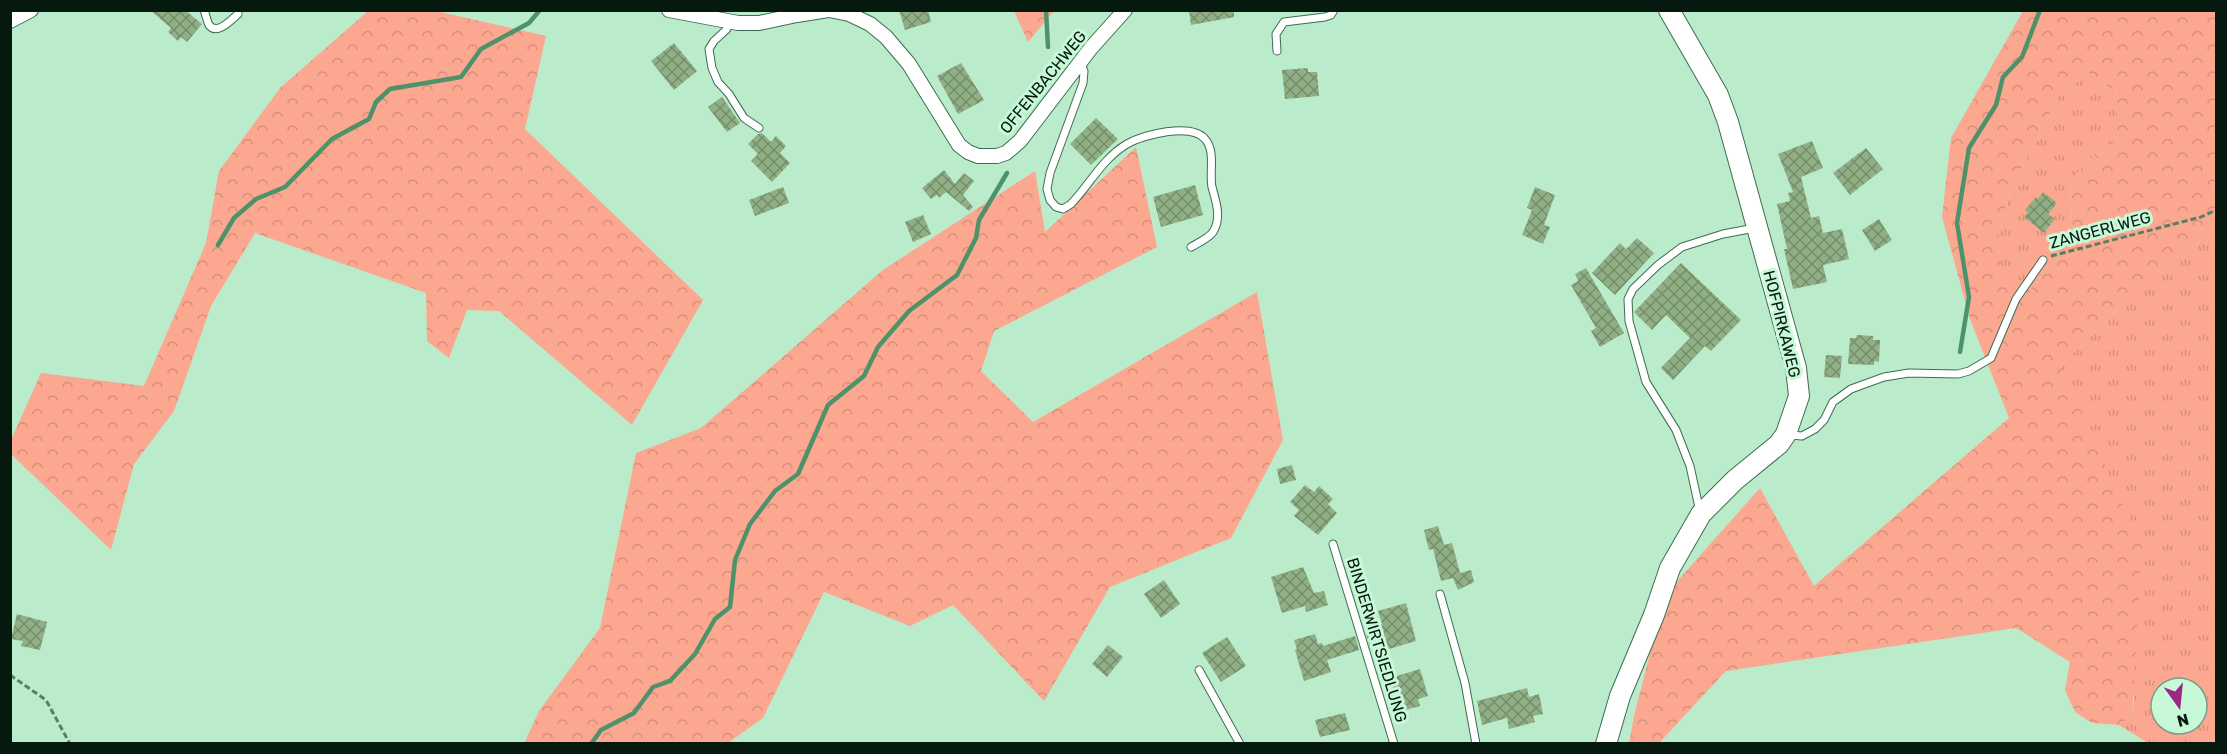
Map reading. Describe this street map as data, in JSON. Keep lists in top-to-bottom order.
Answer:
{
  "streets": {
    "street": ["OFFENBACHWEG", "HOFPIRKAWEG"],
    "lane": ["ZANGERLWEG", "BINDERWIRTSIEDLUNG"]
  },
  "crossings": [
    ["ZANGERLWEG", "HOFPIRKAWEG"]
  ],
  "north": "bottom"
}
